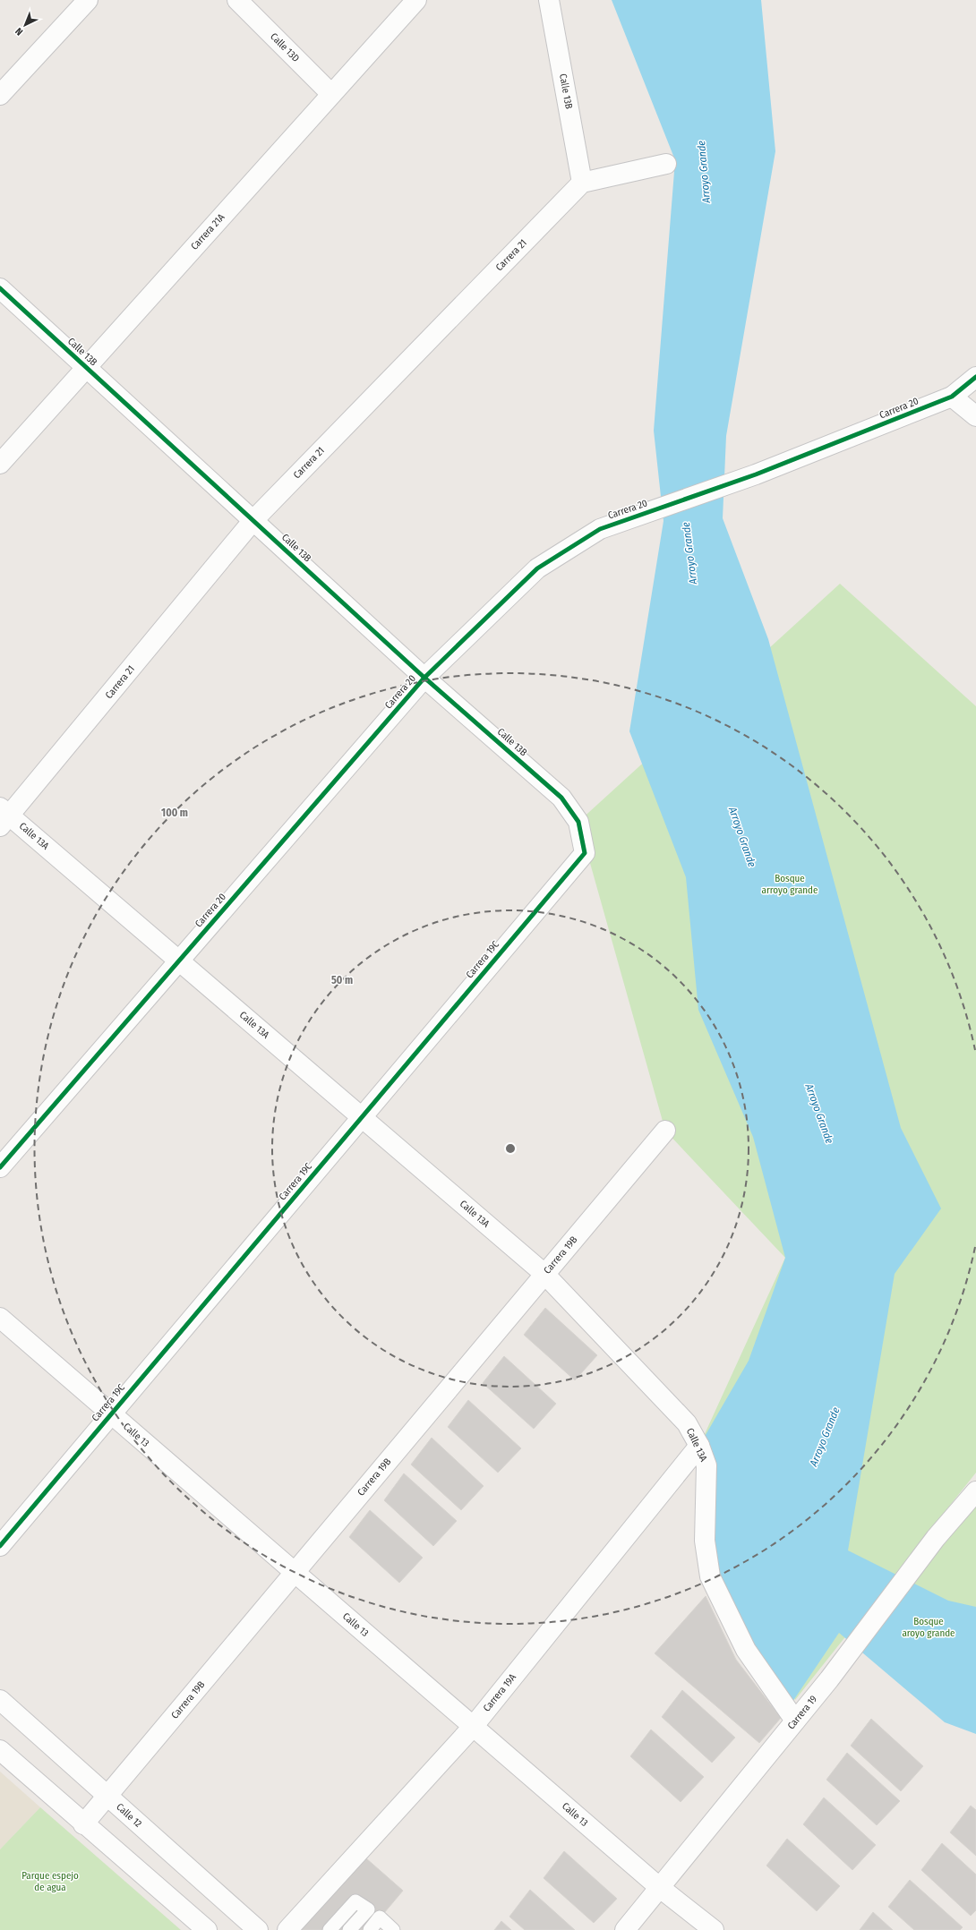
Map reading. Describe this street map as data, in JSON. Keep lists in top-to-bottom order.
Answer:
{
  "streets": {
    "street": [
      "Calle 13D",
      "Calle 13B",
      "Carrera 21A",
      "Carrera 21",
      "Carrera 20",
      "Calle 13A",
      "Carrera 19C",
      "Carrera 19B",
      "Calle 13",
      "Carrera 19A",
      "Carrera 19",
      "Calle 12"
    ]
  },
  "crossings": [
    ["Calle 13D", "Carrera 21A"],
    ["Calle 13B", "Carrera 21A"],
    ["Calle 13B", "Carrera 21"],
    ["Calle 13B", "Carrera 20"],
    ["Calle 13B", "Carrera 19C"],
    ["Carrera 21", "Calle 13A"],
    ["Carrera 20", "Calle 13A"],
    ["Calle 13A", "Carrera 19C"],
    ["Calle 13A", "Carrera 19B"],
    ["Calle 13A", "Carrera 19A"],
    ["Calle 13A", "Carrera 19"],
    ["Carrera 19C", "Calle 13"],
    ["Carrera 19B", "Calle 13"],
    ["Carrera 19B", "Calle 12"],
    ["Calle 13", "Carrera 19A"],
    ["Calle 13", "Carrera 19"]
  ],
  "water": ["Arroyo Grande"],
  "parks": ["Bosque arroyo grande", "Bosque aroyo grande", "Parque espejo de agua"],
  "north": "bottom left",
  "rings": ["100 m", "50 m"]
}
